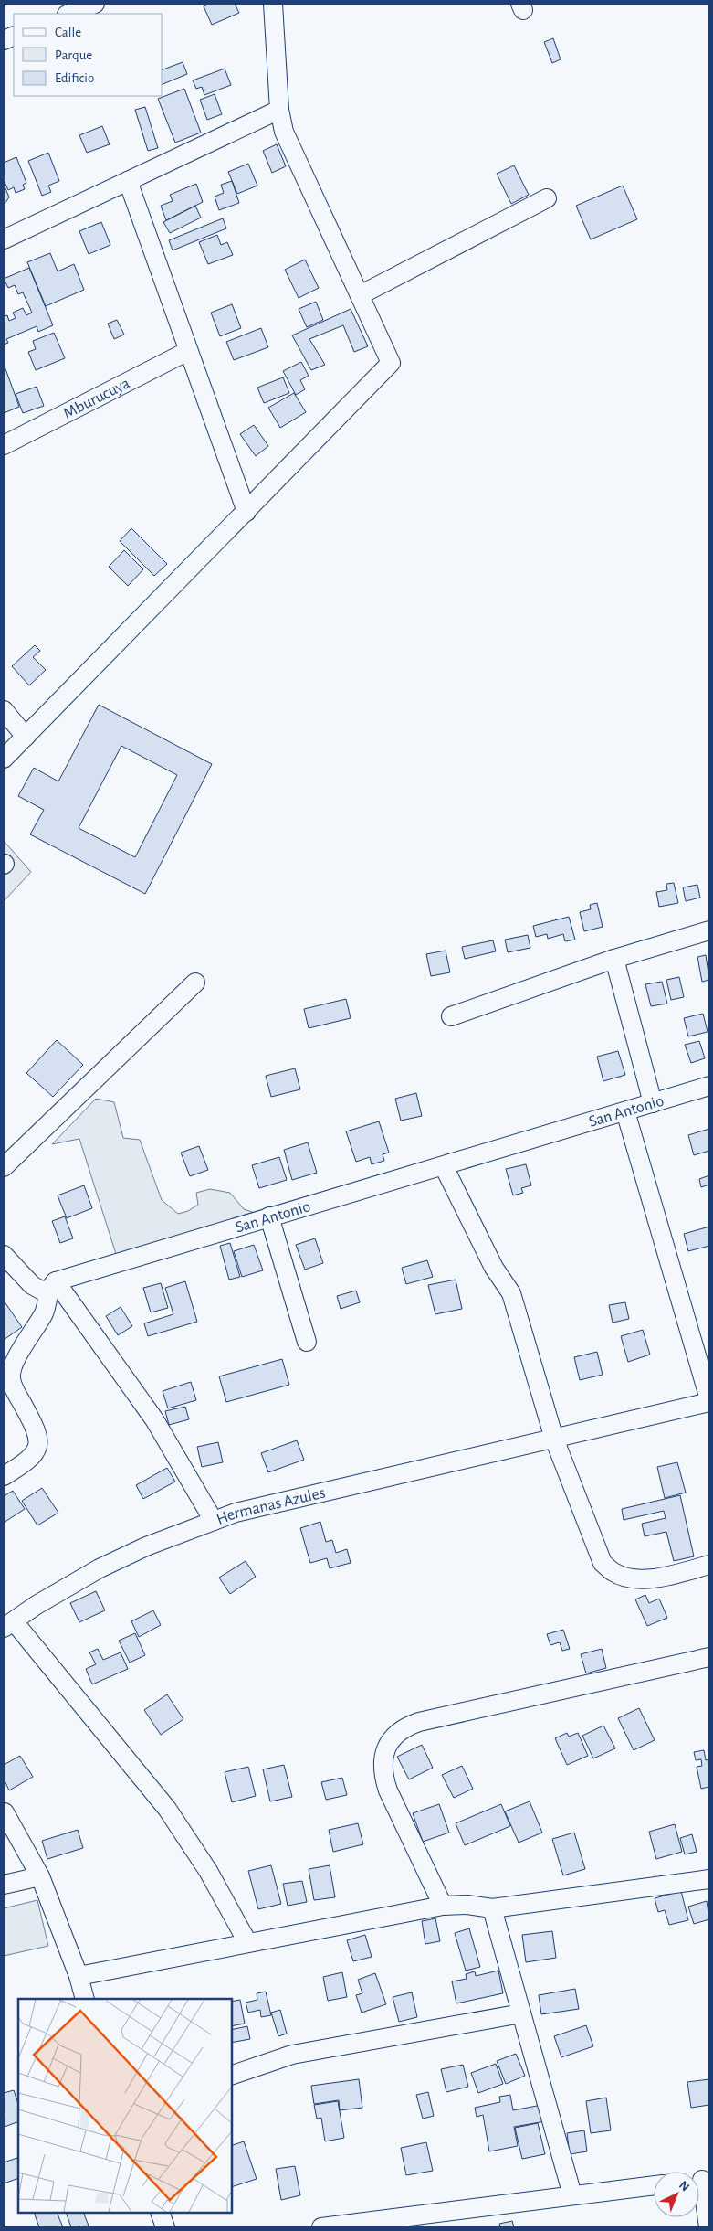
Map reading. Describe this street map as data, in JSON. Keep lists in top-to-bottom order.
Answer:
{
  "streets": {
    "street": ["Mburucuya", "San Antonio", "Hermanas Azules"]
  },
  "crossings": [
    ["San Antonio", "Hermanas Azules"]
  ],
  "legend": ["Calle", "Parque", "Edificio"],
  "north": "top right"
}
